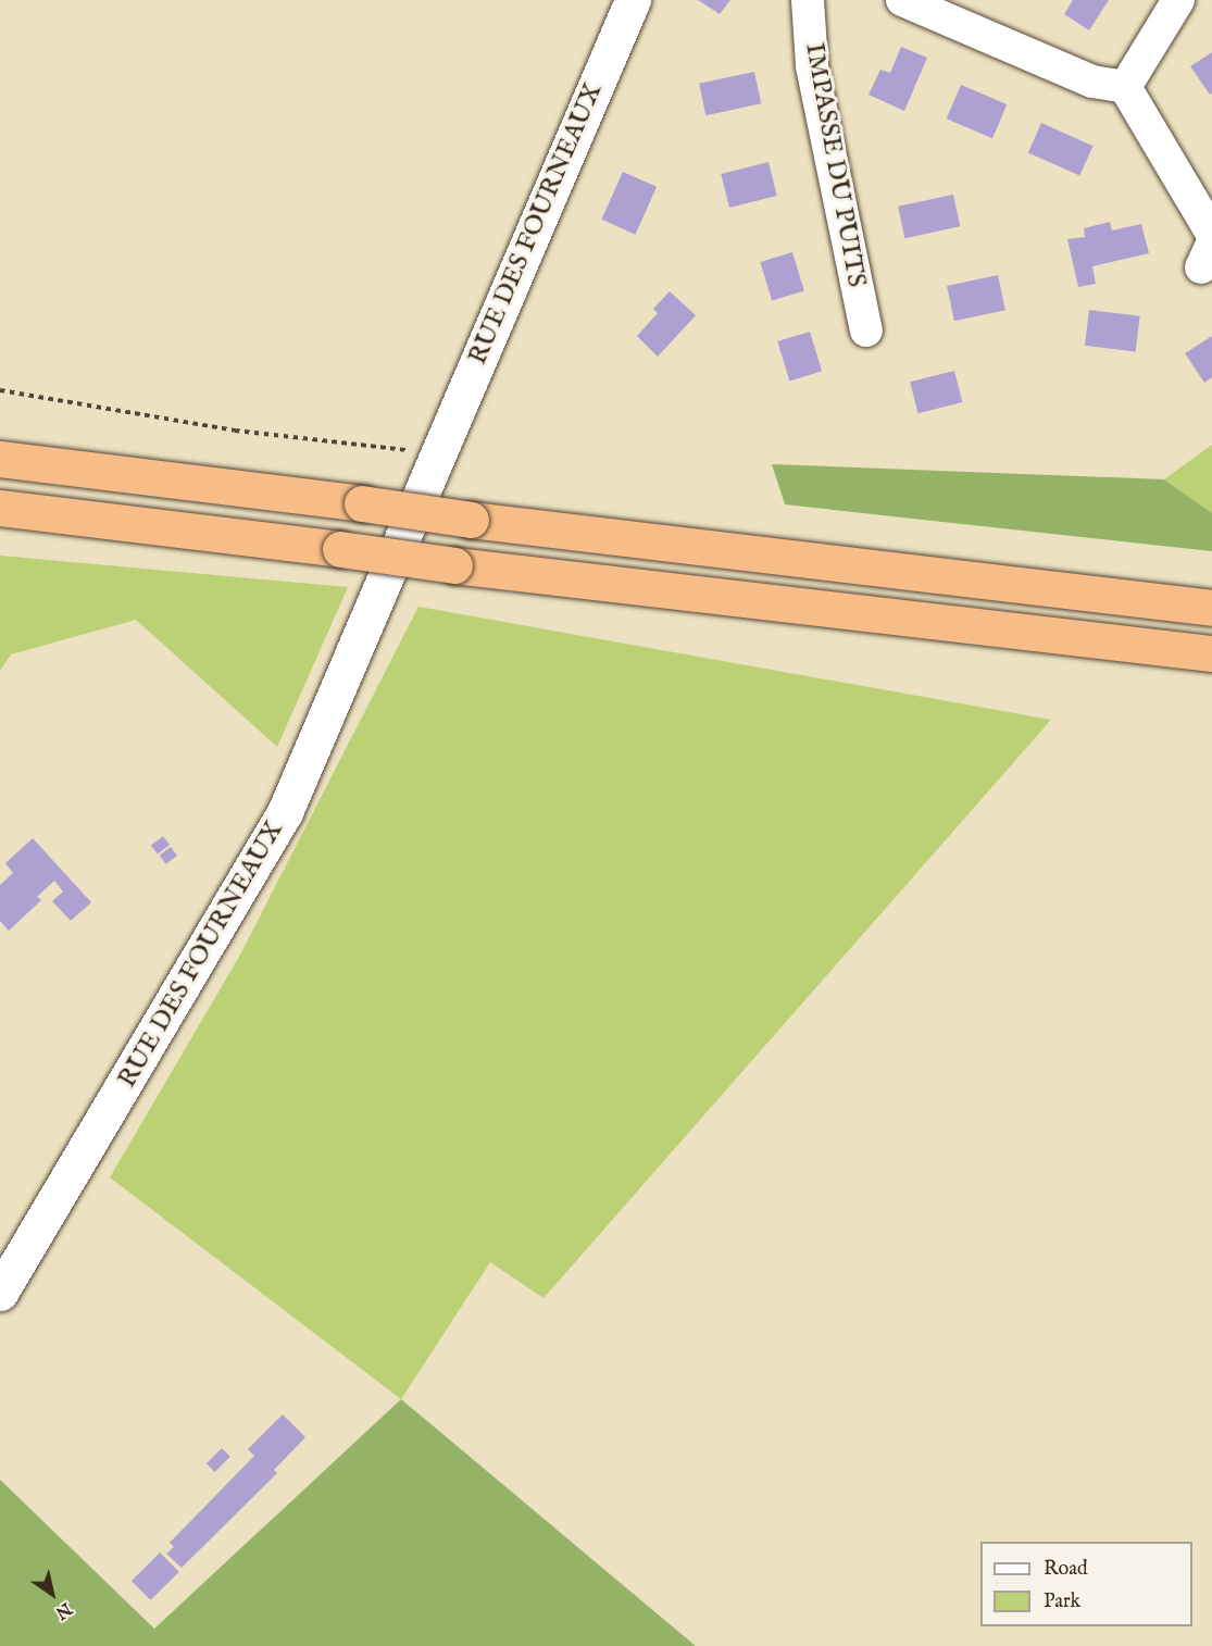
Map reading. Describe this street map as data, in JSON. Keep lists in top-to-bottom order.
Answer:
{
  "streets": {
    "street": ["IMPASSE DU PUITS", "RUE DES FOURNEAUX"]
  },
  "legend": ["Road", "Park"],
  "north": "bottom right"
}
